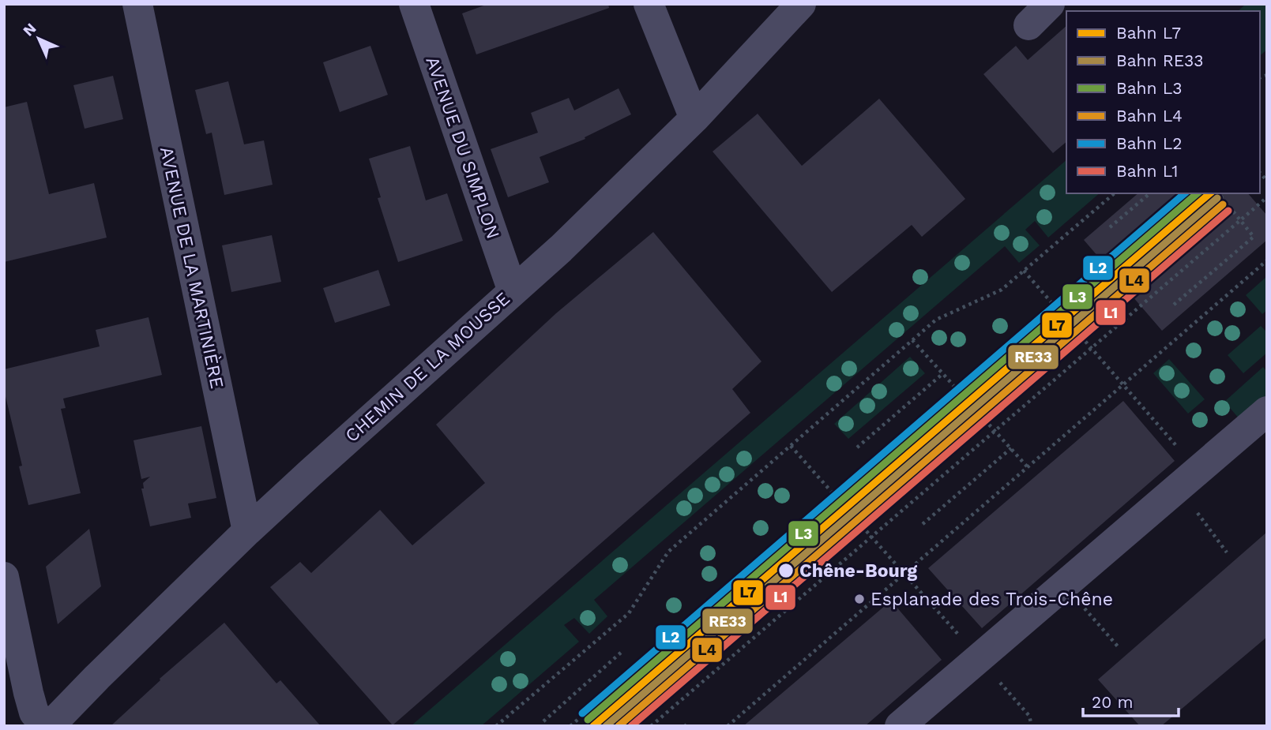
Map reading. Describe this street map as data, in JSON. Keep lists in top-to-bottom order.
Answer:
{
  "streets": {
    "street": ["AVENUE DU SIMPLON", "AVENUE DE LA MARTINIÈRE", "CHEMIN DE LA MOUSSE"]
  },
  "crossings": [
    ["AVENUE DU SIMPLON", "CHEMIN DE LA MOUSSE"],
    ["AVENUE DE LA MARTINIÈRE", "CHEMIN DE LA MOUSSE"]
  ],
  "places": ["Chêne-Bourg", "Esplanade des Trois-Chêne"],
  "lines": [
    "rail line L7",
    "rail line L3",
    "rail line L2",
    "rail line RE33",
    "rail line L4",
    "rail line L1"
  ],
  "legend": [
    "Bahn L7",
    "Bahn RE33",
    "Bahn L3",
    "Bahn L4",
    "Bahn L2",
    "Bahn L1"
  ],
  "scale_bar": "20 m",
  "north": "top left"
}
